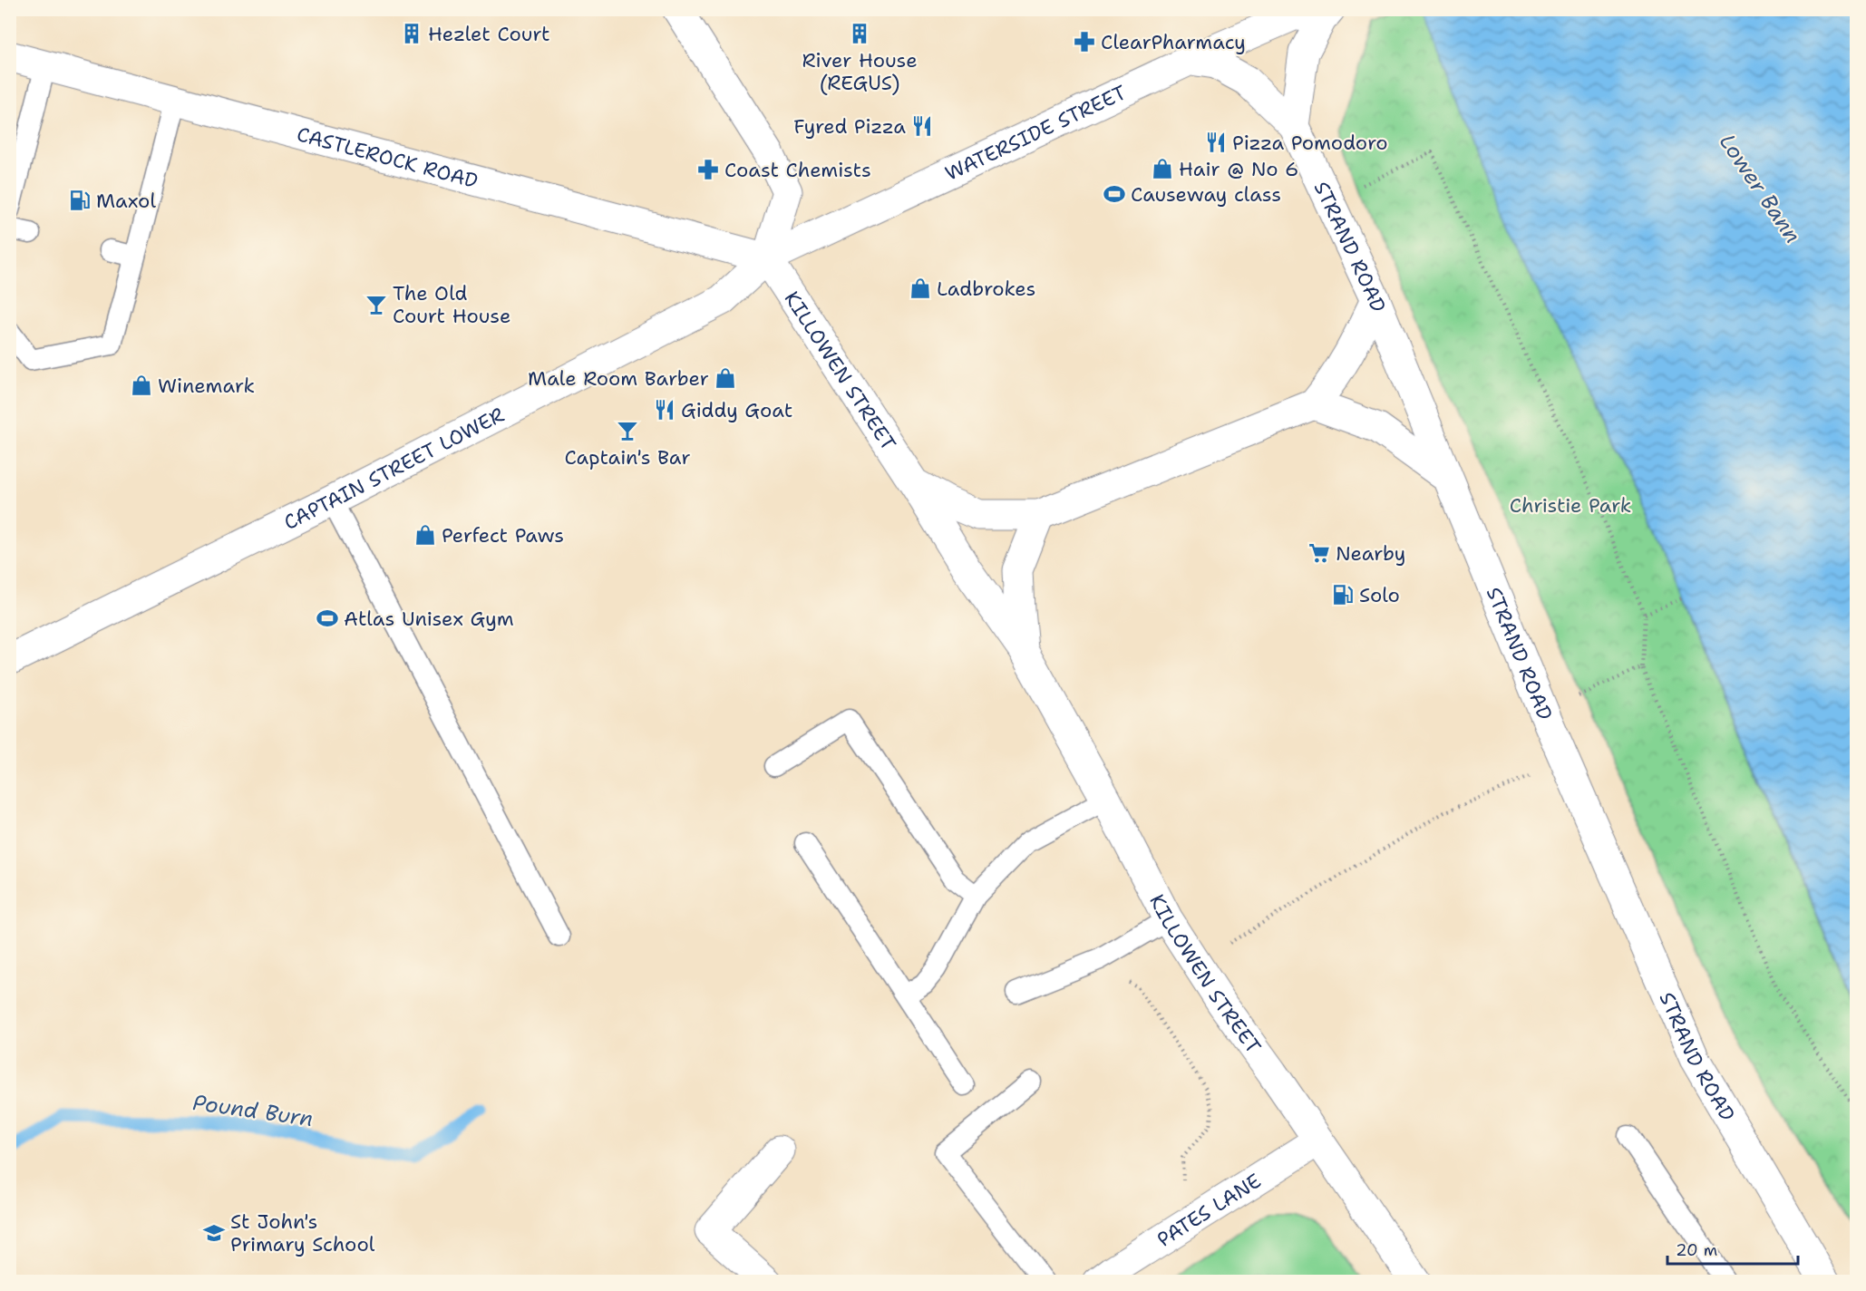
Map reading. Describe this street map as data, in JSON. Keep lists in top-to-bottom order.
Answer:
{
  "streets": {
    "main road": [
      "WATERSIDE STREET",
      "CASTLEROCK ROAD",
      "STRAND ROAD",
      "KILLOWEN STREET",
      "CAPTAIN STREET LOWER",
      "PATES LANE"
    ]
  },
  "crossings": [
    ["WATERSIDE STREET", "CASTLEROCK ROAD"],
    ["WATERSIDE STREET", "KILLOWEN STREET"],
    ["WATERSIDE STREET", "CAPTAIN STREET LOWER"],
    ["CASTLEROCK ROAD", "KILLOWEN STREET"],
    ["CASTLEROCK ROAD", "CAPTAIN STREET LOWER"],
    ["KILLOWEN STREET", "CAPTAIN STREET LOWER"],
    ["KILLOWEN STREET", "PATES LANE"]
  ],
  "water": ["Lower Bann", "Pound Burn"],
  "parks": ["Christie Park"],
  "places": {
    "building": ["Hezlet Court", "River House (REGUS)"],
    "pharmacy": ["ClearPharmacy", "Coast Chemists"],
    "restaurant": ["Fyred Pizza", "Pizza Pomodoro", "Giddy Goat"],
    "shop": [
      "Hair @ No 6",
      "Ladbrokes",
      "Male Room Barber",
      "Winemark",
      "Perfect Paws"
    ],
    "sports": ["Causeway class", "Atlas Unisex Gym"],
    "fuel station": ["Maxol", "Solo"],
    "bar": ["The Old Court House", "Captain's Bar"],
    "supermarket": ["Nearby"],
    "school or university": ["St John's Primary School"]
  },
  "scale_bar": "20 m"
}
